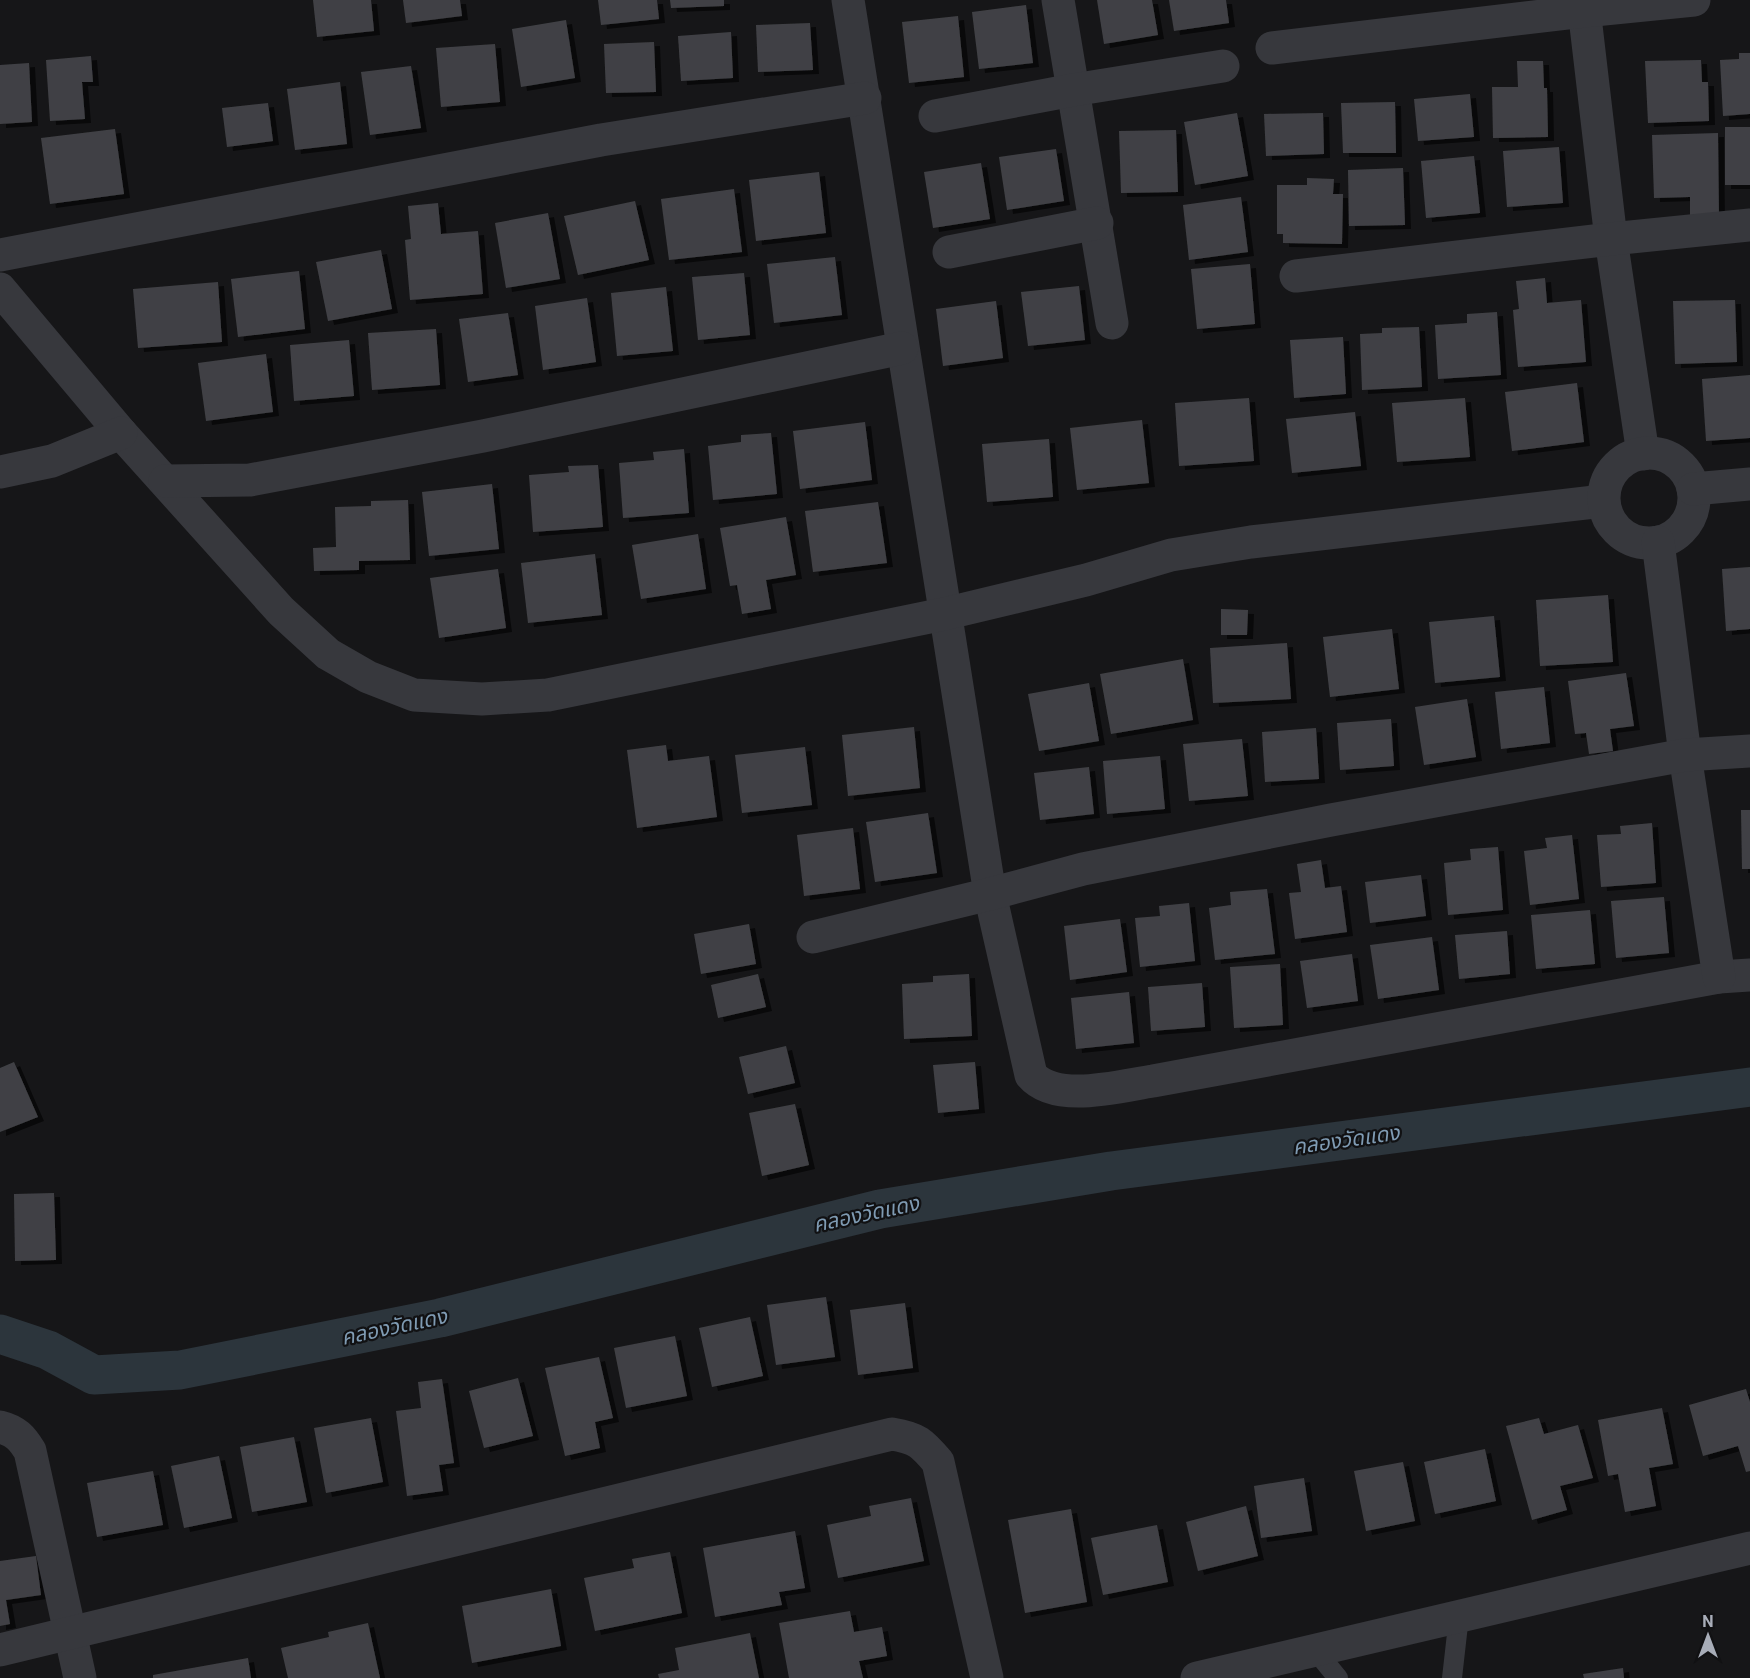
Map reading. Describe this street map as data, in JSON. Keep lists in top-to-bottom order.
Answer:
{
  "water": ["คลองวัดแดง"],
  "north": "top"
}
